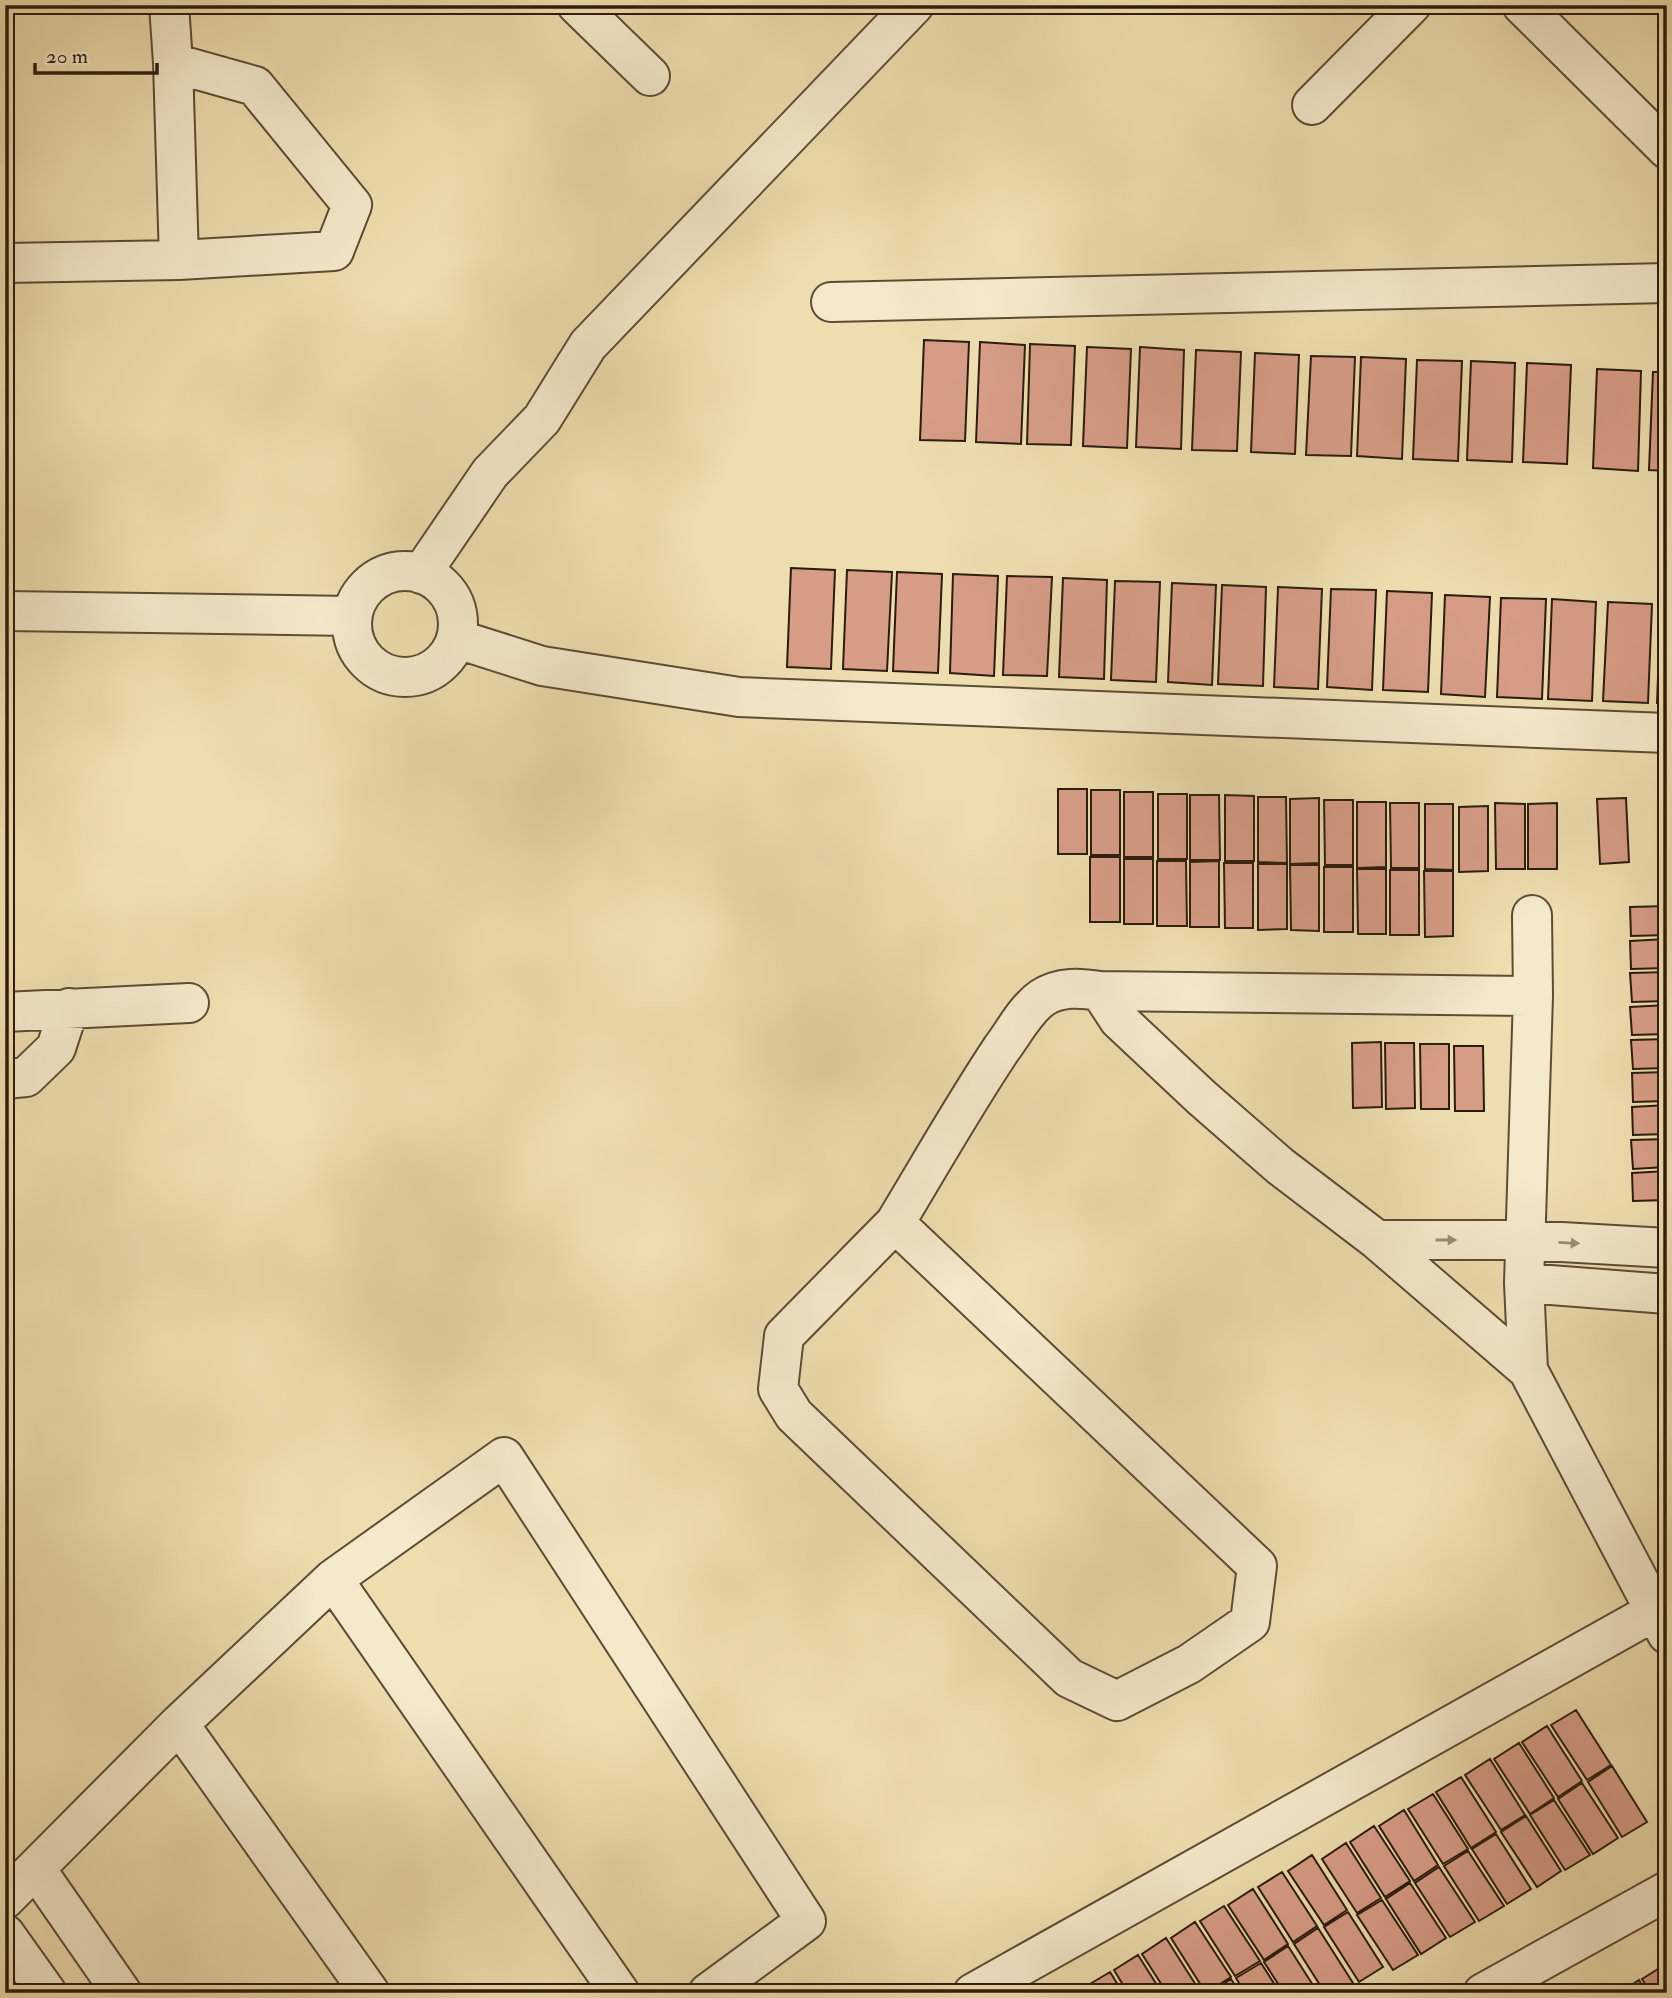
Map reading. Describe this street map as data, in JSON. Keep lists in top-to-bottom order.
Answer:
{
  "scale_bar": "20 m"
}
